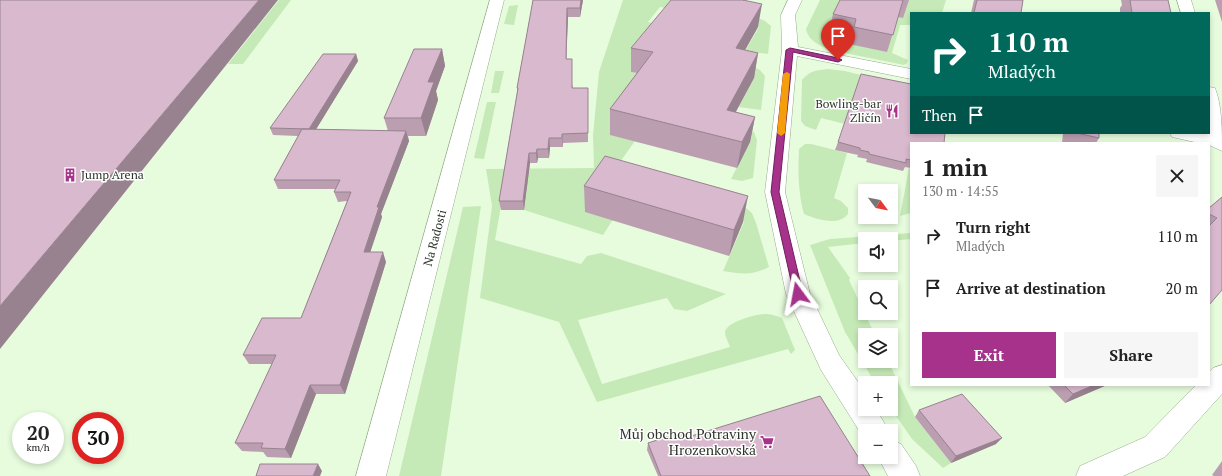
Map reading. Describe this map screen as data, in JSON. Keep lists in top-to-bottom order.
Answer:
{
  "streets": {
    "street": ["Na Radosti"]
  },
  "places": {
    "restaurant": ["Bowling-bar Zličín"],
    "building": ["Jump Arena"],
    "supermarket": ["Můj obchod Potraviny Hrozenkovská"]
  },
  "north": "bottom right",
  "page": {
    "turn": ["110 m", "Mladých"],
    "then": "Then",
    "heading": ["1 min", "130 m · 14:55"],
    "map_buttons": ["+", "−"],
    "list": [
      {
        "name": "Turn right",
        "note": "Mladých",
        "value": "110 m"
      },
      {
        "name": "Arrive at destination",
        "value": "20 m"
      }
    ],
    "buttons": ["Exit", "Share"],
    "speed": "20 km/h",
    "limit": "30"
  }
}
